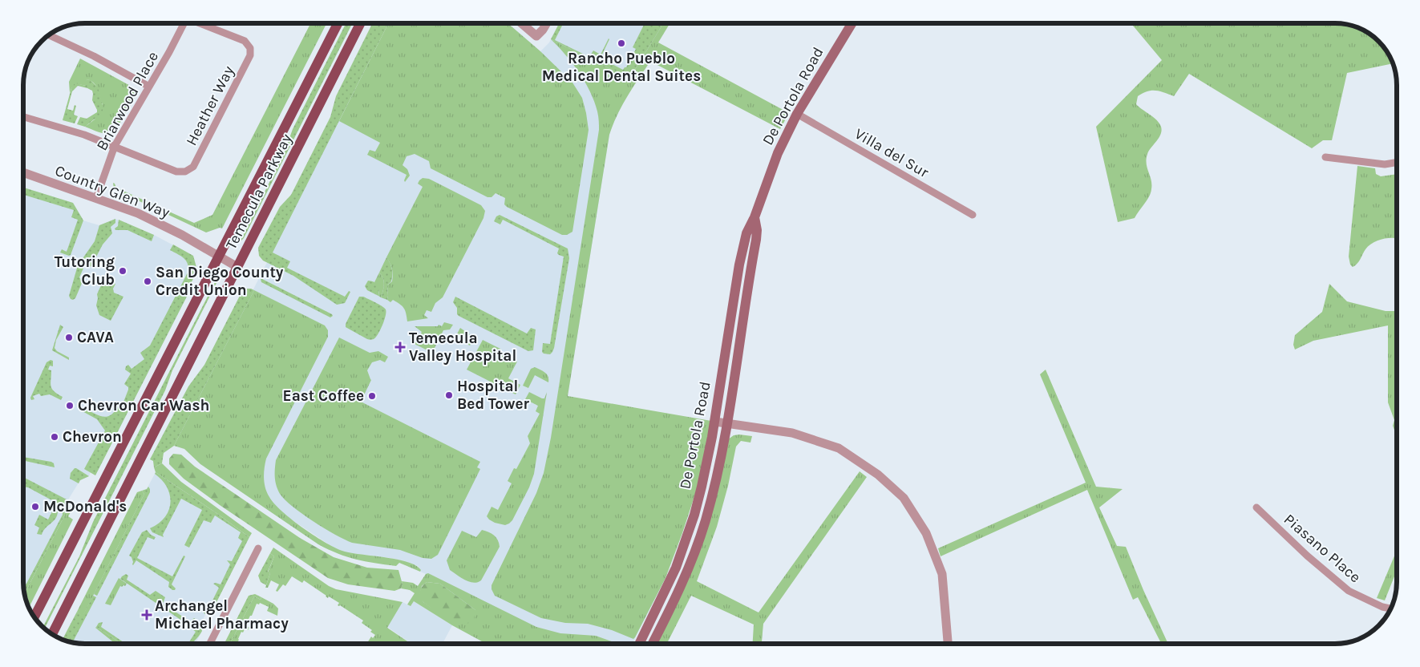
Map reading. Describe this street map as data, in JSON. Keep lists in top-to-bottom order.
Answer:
{
  "streets": {
    "main road": ["De Portola Road", "Temecula Parkway"],
    "street": [
      "Briarwood Place",
      "Heather Way",
      "Villa del Sur",
      "Country Glen Way",
      "Piasano Place"
    ]
  },
  "crossings": [
    ["De Portola Road", "Villa del Sur"],
    ["Briarwood Place", "Heather Way"],
    ["Briarwood Place", "Country Glen Way"],
    ["Country Glen Way", "Temecula Parkway"]
  ],
  "places": {
    "other": [
      "Rancho Pueblo Medical Dental Suites",
      "Tutoring Club",
      "San Diego County Credit Union",
      "CAVA",
      "Hospital Bed Tower",
      "East Coffee",
      "Chevron Car Wash",
      "Chevron",
      "McDonald's"
    ],
    "health": ["Temecula Valley Hospital", "Archangel Michael Pharmacy"]
  }
}
